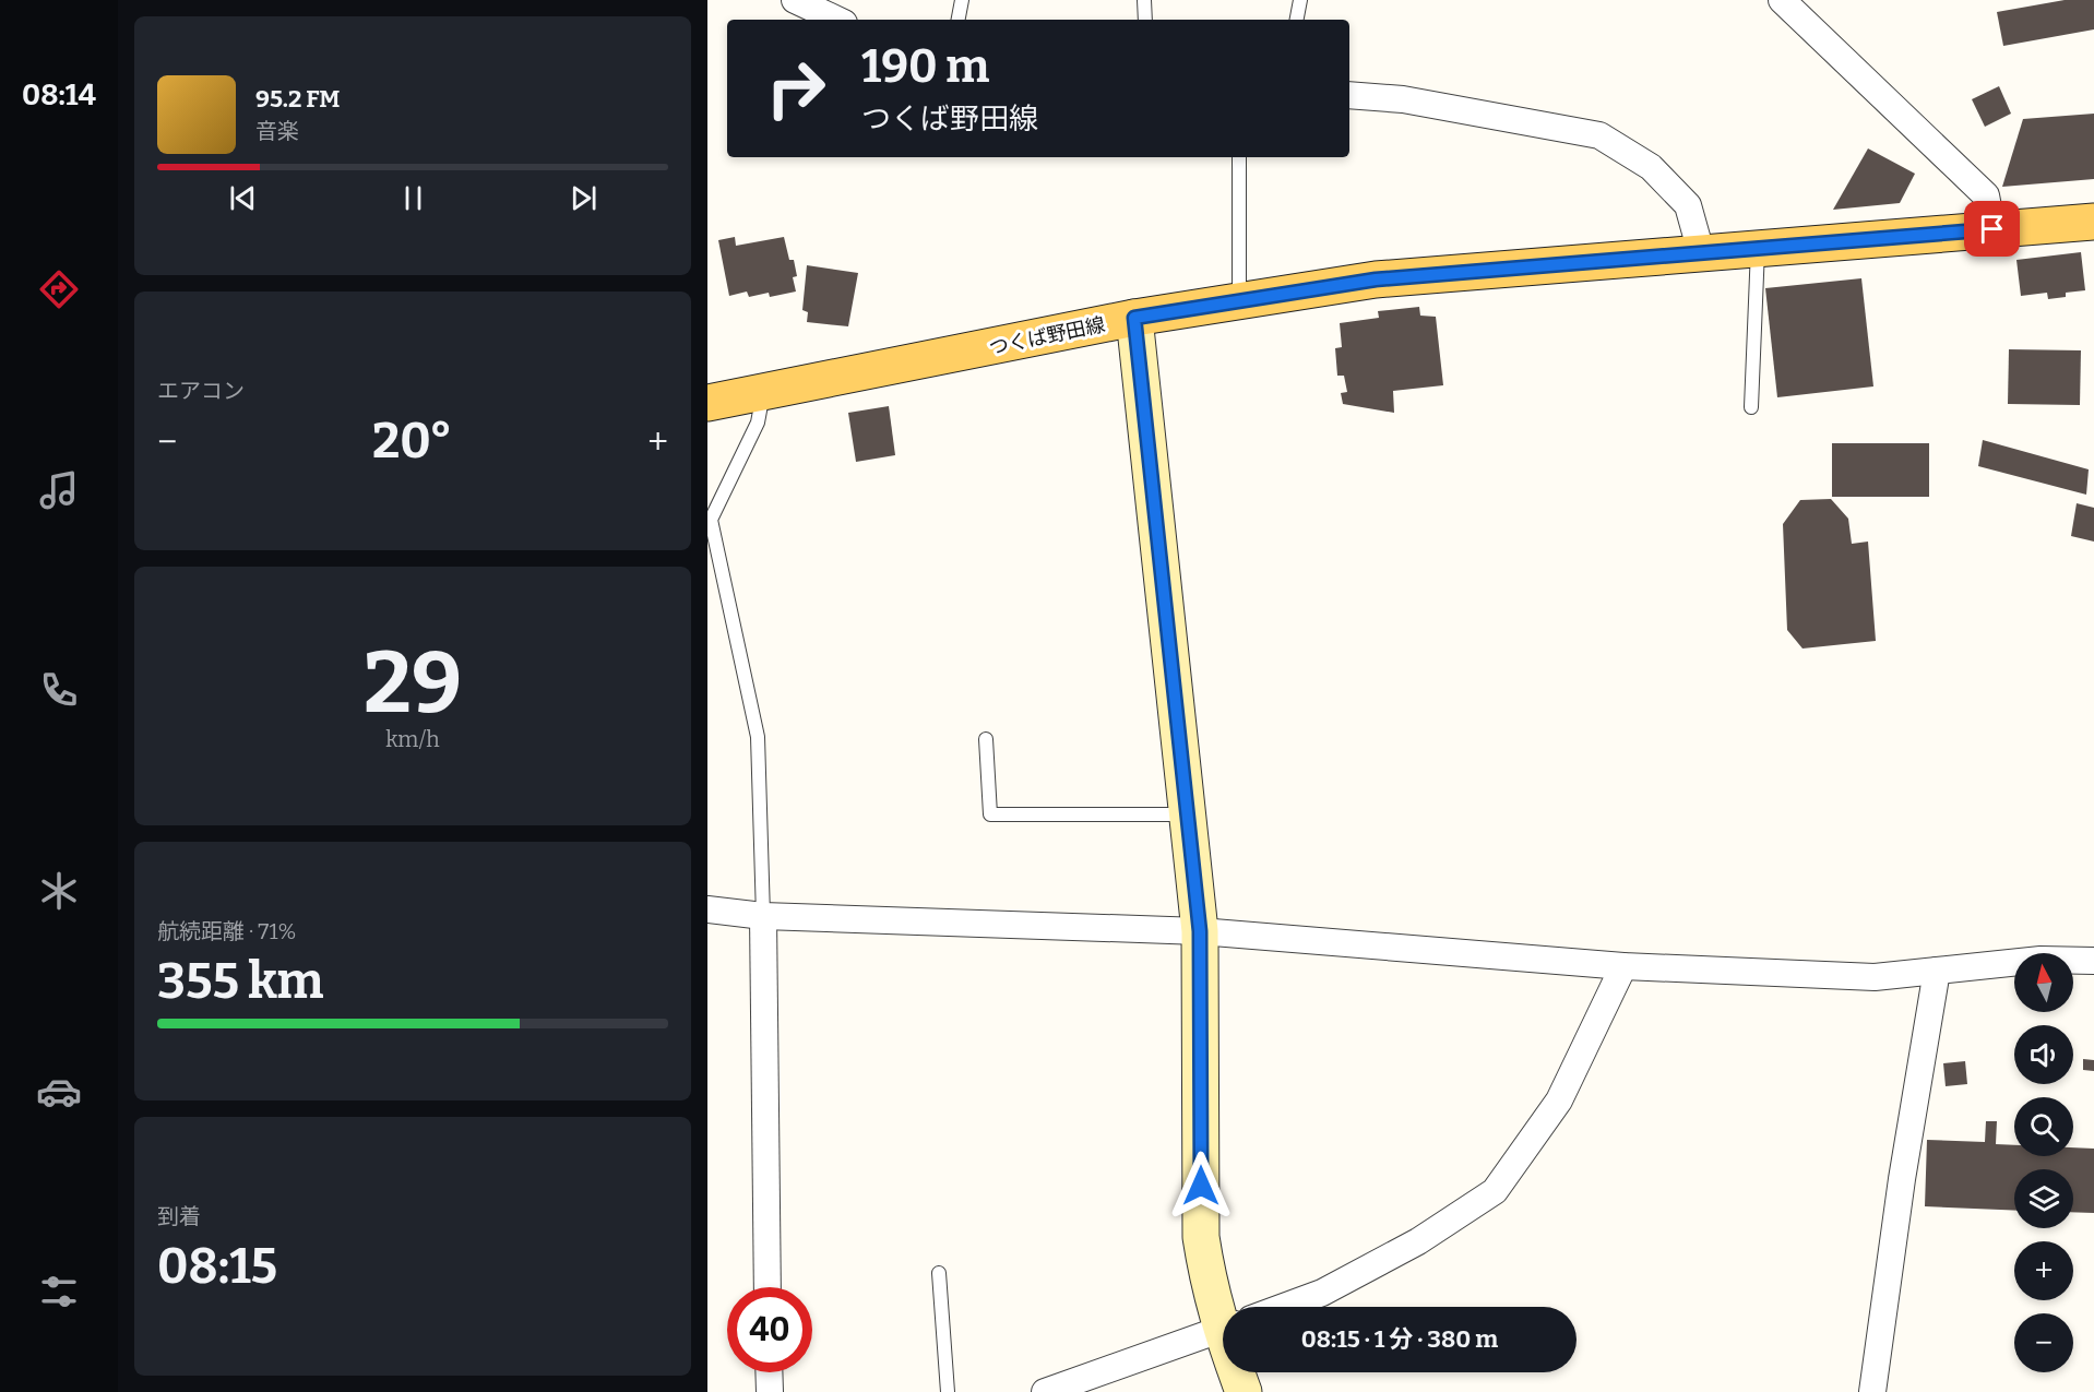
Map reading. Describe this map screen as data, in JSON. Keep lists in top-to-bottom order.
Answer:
{
  "streets": {
    "main road": ["つくば野田線"]
  },
  "north": "top",
  "page": {
    "tabs": "08:14",
    "turn": ["190 m", "つくば野田線"],
    "song": ["95.2 FM", "音楽"],
    "tile": [
      "エアコン",
      ["29", "km/h"],
      ["航続距離 · 71%", "355 km"],
      ["到着", "08:15"]
    ],
    "heat": ["−", "20°", "+"],
    "map_buttons": ["+", "−"],
    "limit": "40",
    "trip": "08:15 · 1 分 · 380 m"
  }
}
